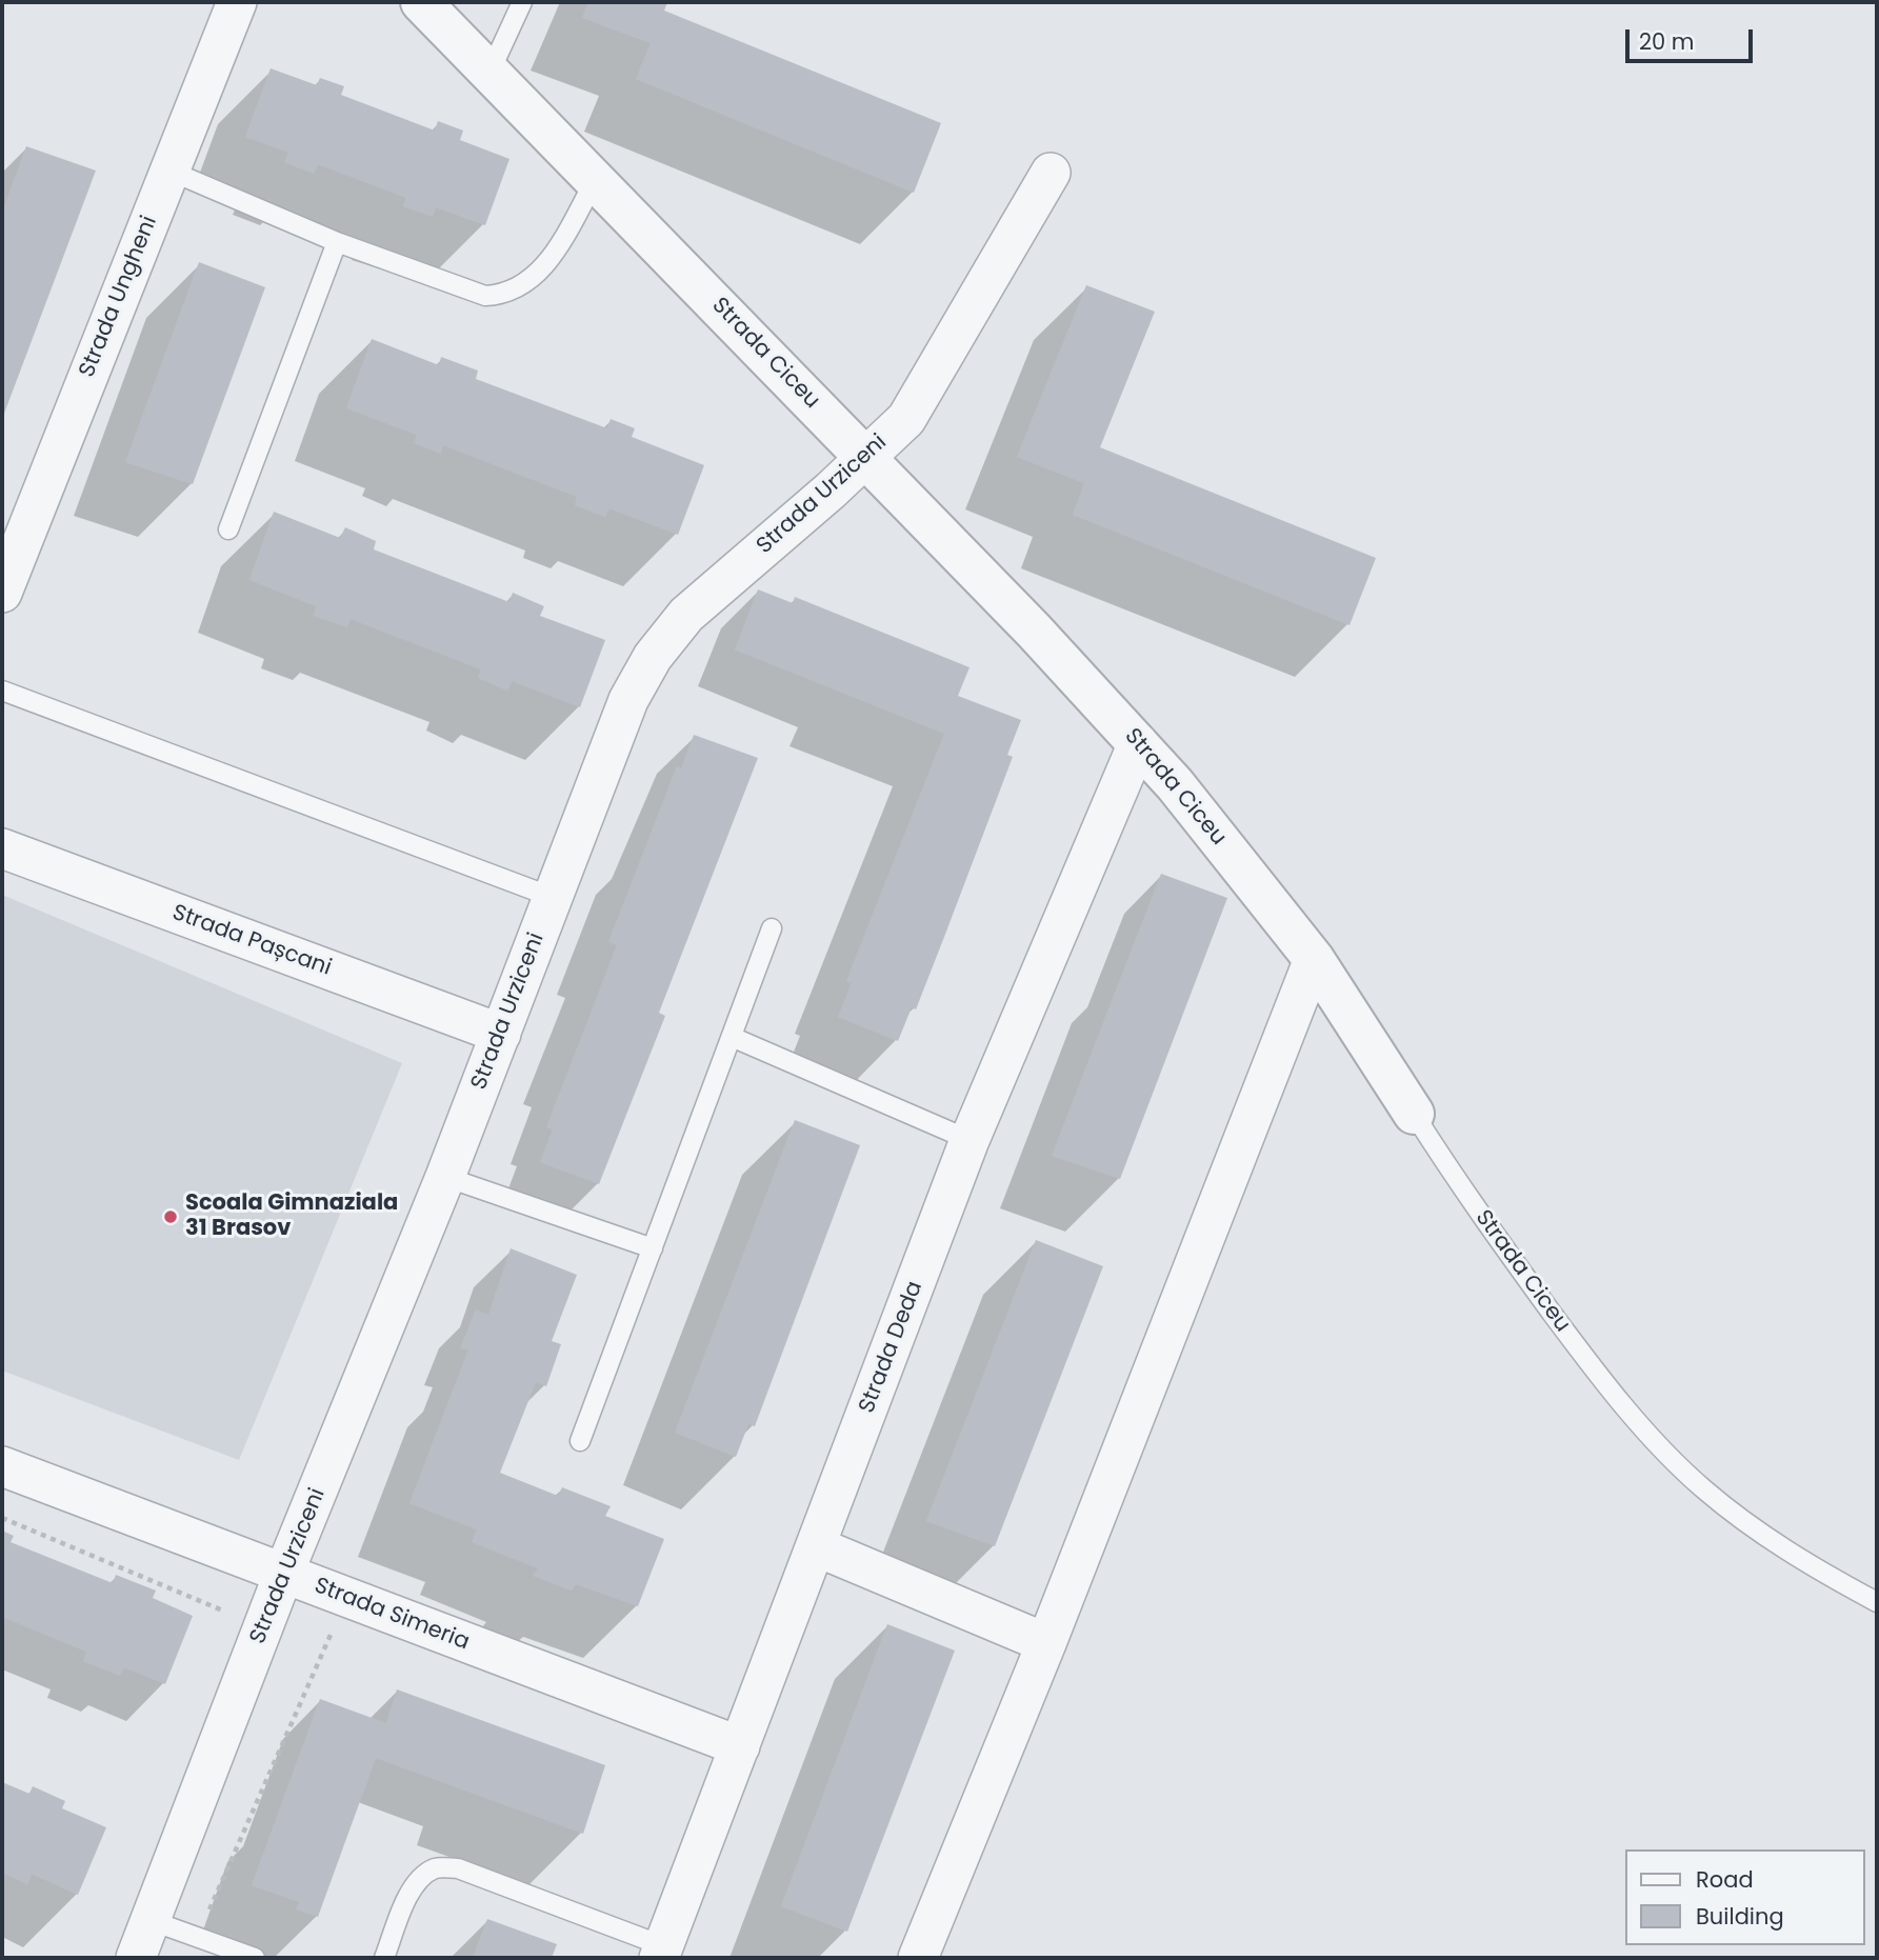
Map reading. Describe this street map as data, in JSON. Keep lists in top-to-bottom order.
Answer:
{
  "streets": {
    "street": [
      "Strada Ungheni",
      "Strada Ciceu",
      "Strada Urziceni",
      "Strada Pașcani",
      "Strada Deda",
      "Strada Simeria"
    ]
  },
  "crossings": [
    ["Strada Ciceu", "Strada Urziceni"],
    ["Strada Ciceu", "Strada Deda"],
    ["Strada Urziceni", "Strada Pașcani"],
    ["Strada Urziceni", "Strada Simeria"],
    ["Strada Deda", "Strada Simeria"]
  ],
  "places": ["Scoala Gimnaziala 31 Brasov"],
  "legend": ["Road", "Building"],
  "scale_bar": "20 m"
}
